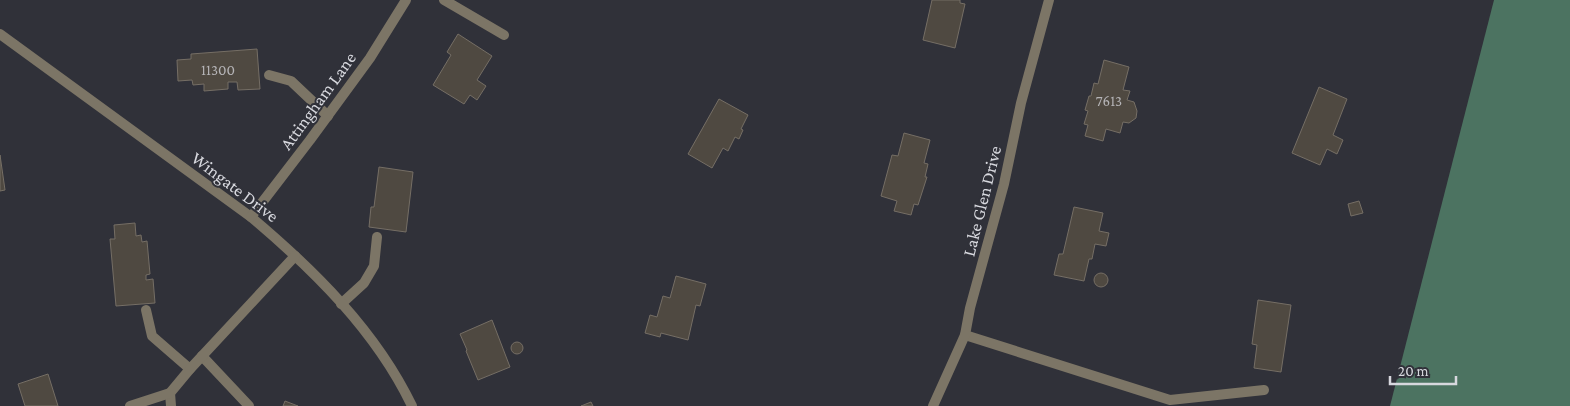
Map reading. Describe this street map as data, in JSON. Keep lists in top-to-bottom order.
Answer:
{
  "streets": {
    "street": ["Attingham Lane", "Wingate Drive", "Lake Glen Drive"]
  },
  "crossings": [
    ["Attingham Lane", "Wingate Drive"]
  ],
  "house_numbers": ["11300", "7613"],
  "scale_bar": "20 m"
}
